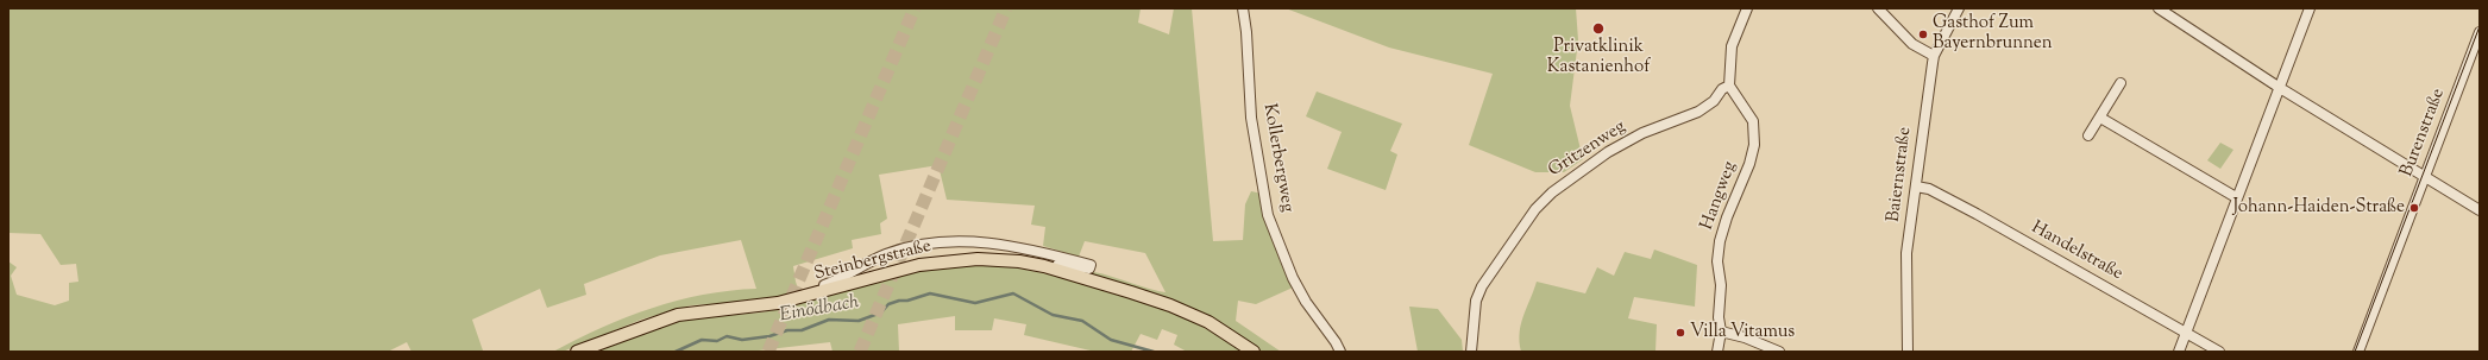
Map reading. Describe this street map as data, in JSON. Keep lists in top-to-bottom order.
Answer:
{
  "streets": {
    "main road": ["Steinbergstraße"],
    "street": [
      "Burenstraße",
      "Gritzenweg",
      "Kollerbergweg",
      "Baiernstraße",
      "Hangweg",
      "Handelstraße"
    ]
  },
  "crossings": [
    ["Gritzenweg", "Hangweg"],
    ["Baiernstraße", "Handelstraße"]
  ],
  "water": ["Einödbach"],
  "places": [
    "Privatklinik Kastanienhof",
    "Gasthof Zum Bayernbrunnen",
    "Johann-Haiden-Straße",
    "Villa Vitamus"
  ]
}
